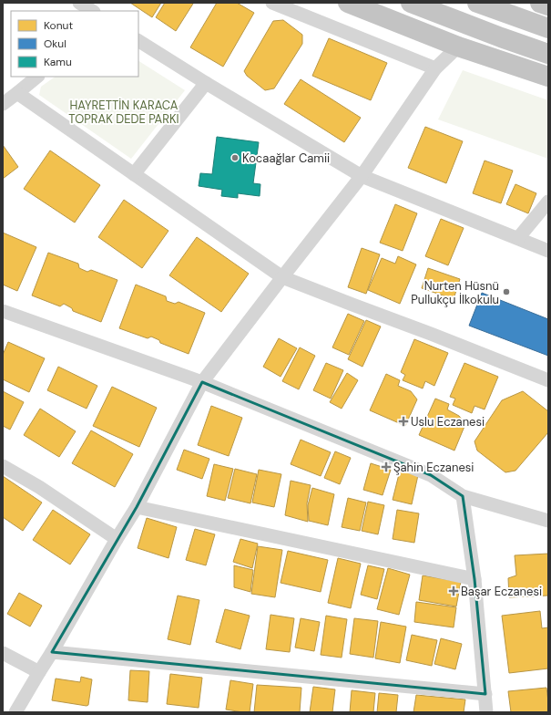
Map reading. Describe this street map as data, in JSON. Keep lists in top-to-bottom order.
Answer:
{
  "parks": ["HAYRETTİN KARACA TOPRAK DEDE PARKI"],
  "places": {
    "other": ["Kocaağlar Camii", "Nurten Hüsnü Pullukçu İlkokulu"],
    "health": ["Uslu Eczanesi", "Şahin Eczanesi", "Başar Eczanesi"]
  },
  "legend": ["Konut", "Okul", "Kamu"]
}
